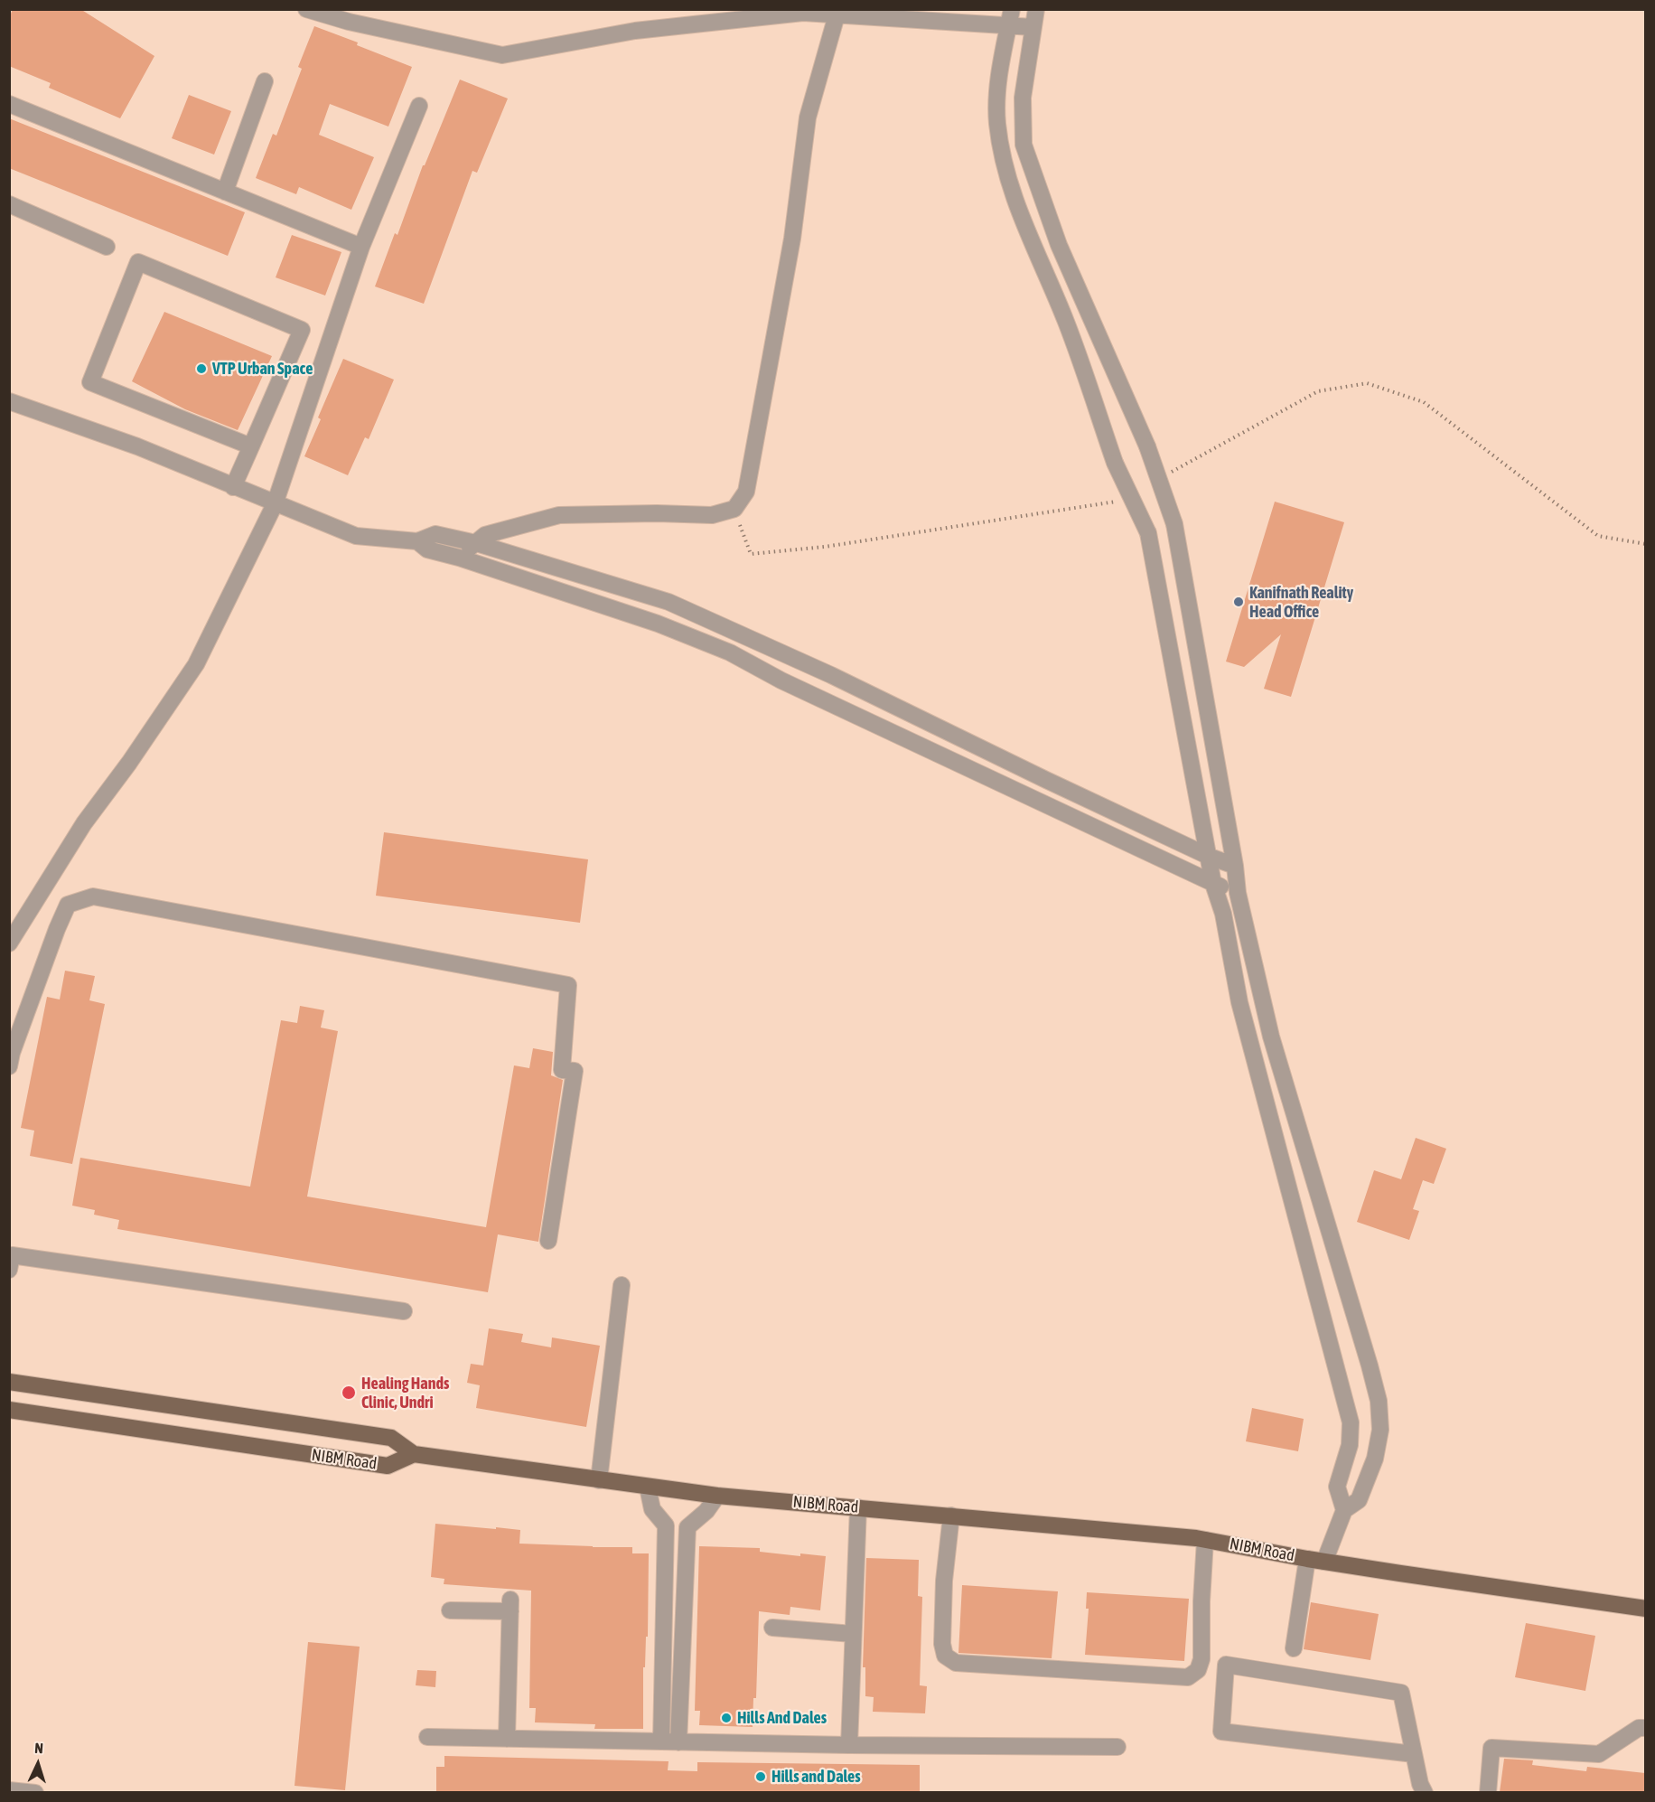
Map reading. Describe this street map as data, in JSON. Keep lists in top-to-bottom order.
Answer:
{
  "streets": {
    "main road": ["NIBM Road"]
  },
  "places": [
    "VTP Urban Space",
    "Kanifnath Reality Head Office",
    "Healing Hands Clinic, Undri",
    "Hills And Dales",
    "Hills and Dales"
  ],
  "north": "top"
}
